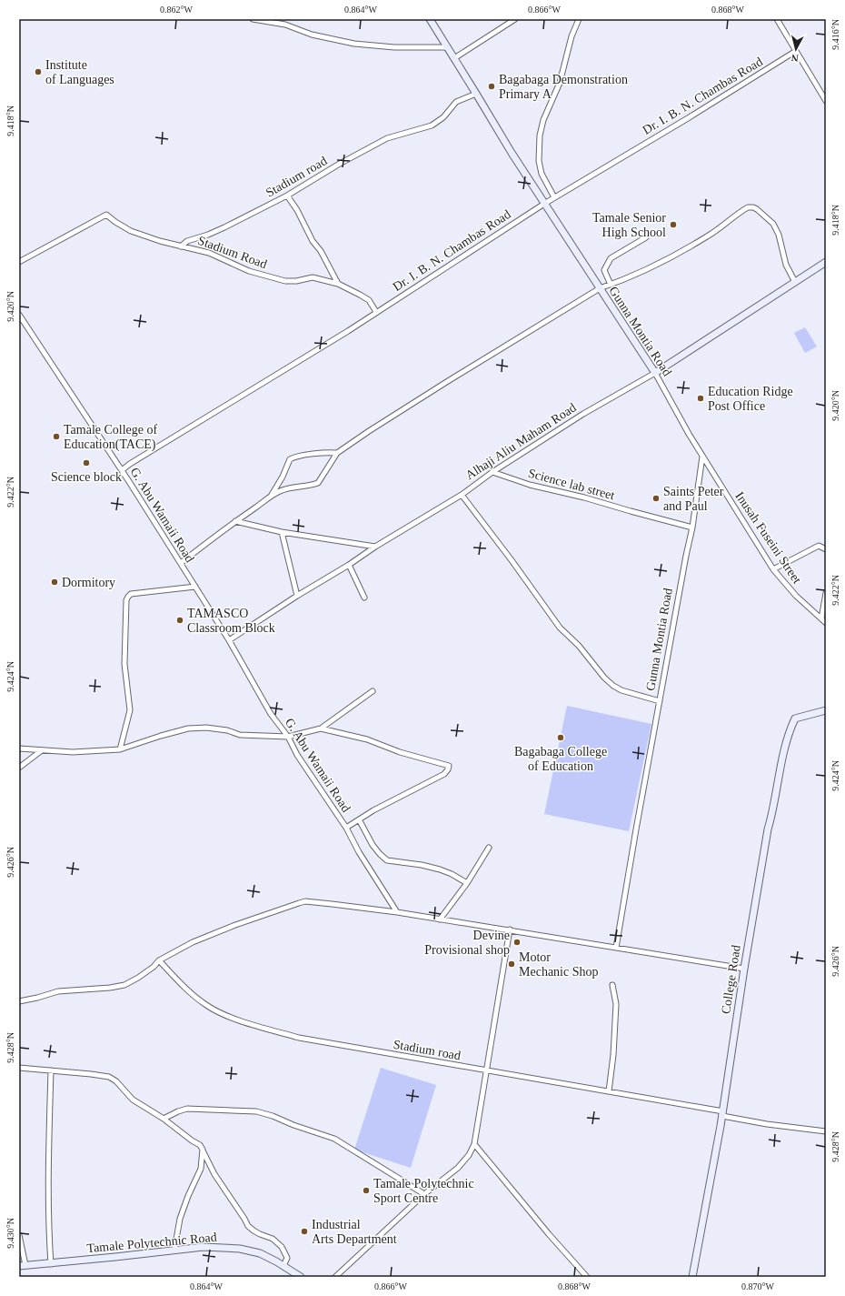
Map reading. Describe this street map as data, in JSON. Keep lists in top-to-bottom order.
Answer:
{
  "streets": {
    "street": [
      "Dr. I. B. N. Chambas Road",
      "Stadium road",
      "Stadium Road",
      "Gunna Montia Road",
      "Alhaji Aliu Maham Road",
      "Science lab street",
      "G. Abu Wamaii Road",
      "Inusah Fuseini Street",
      "College Road",
      "Tamale Polytechnic Road"
    ]
  },
  "crossings": [
    ["Dr. I. B. N. Chambas Road", "Stadium Road"],
    ["Dr. I. B. N. Chambas Road", "Gunna Montia Road"],
    ["Dr. I. B. N. Chambas Road", "G. Abu Wamaii Road"],
    ["Stadium road", "Stadium Road"],
    ["Stadium road", "Gunna Montia Road"],
    ["Stadium road", "College Road"],
    ["Gunna Montia Road", "Alhaji Aliu Maham Road"],
    ["Gunna Montia Road", "Science lab street"],
    ["Gunna Montia Road", "Inusah Fuseini Street"],
    ["Alhaji Aliu Maham Road", "Science lab street"],
    ["Alhaji Aliu Maham Road", "G. Abu Wamaii Road"]
  ],
  "places": [
    "Institute of Languages",
    "Bagabaga Demonstration Primary A",
    "Tamale Senior High School",
    "Education Ridge Post Office",
    "Tamale College of Education(TACE)",
    "Science block",
    "Saints Peter and Paul",
    "Dormitory",
    "TAMASCO Classroom Block",
    "Bagabaga College of Education",
    "Devine Provisional shop",
    "Motor Mechanic Shop",
    "Tamale Polytechnic Sport Centre",
    "Industrial Arts Department"
  ],
  "north": "bottom",
  "coordinates": [
    "0.862°W",
    "0.864°W",
    "0.866°W",
    "0.868°W",
    "9.416°N",
    "9.418°N",
    "9.420°N",
    "9.422°N",
    "9.424°N",
    "9.426°N",
    "9.428°N",
    "9.430°N",
    "0.870°W"
  ]
}
